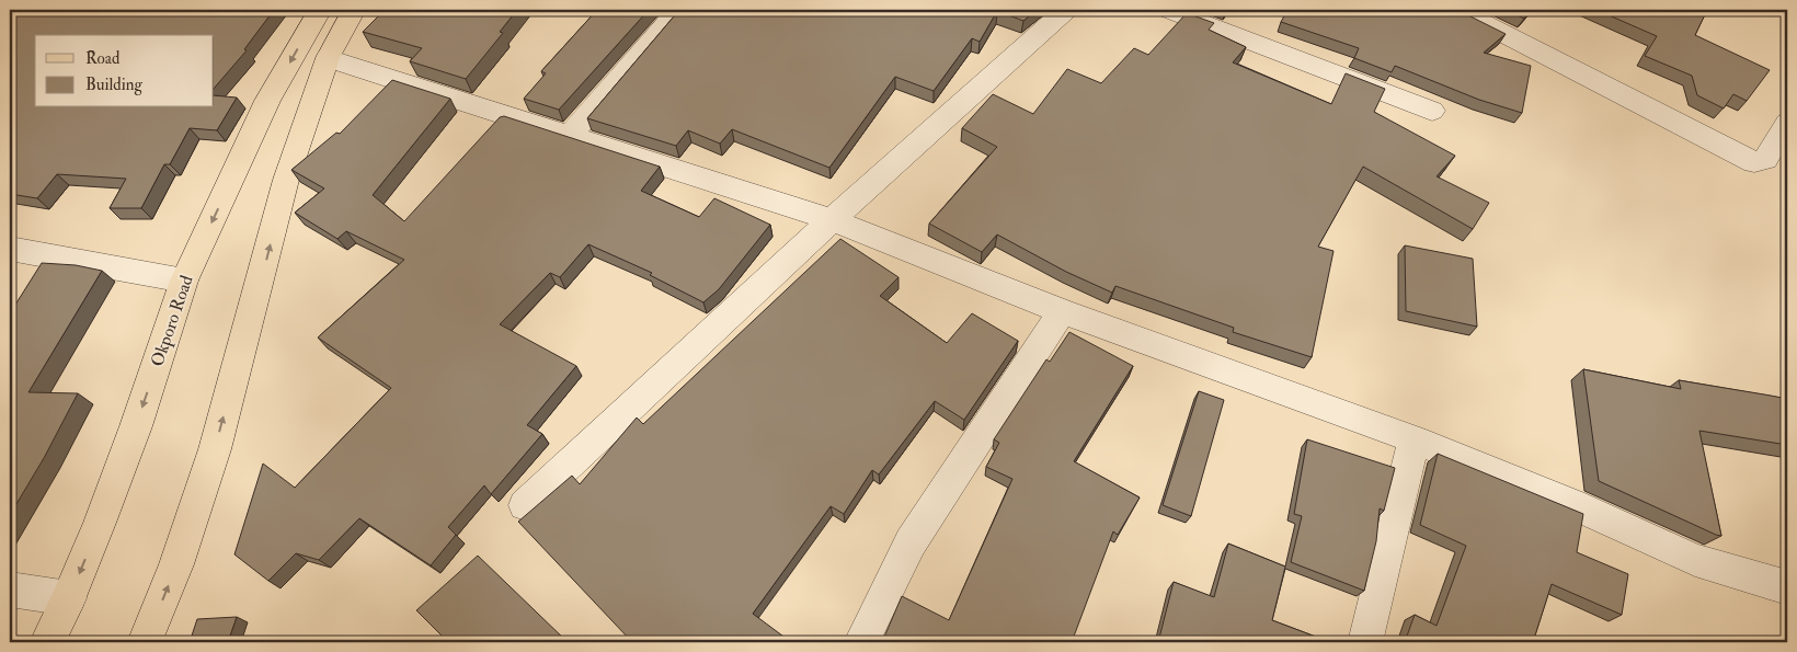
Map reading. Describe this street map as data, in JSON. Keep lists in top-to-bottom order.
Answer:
{
  "streets": {
    "main road": ["Okporo Road"]
  },
  "legend": ["Road", "Building"]
}
